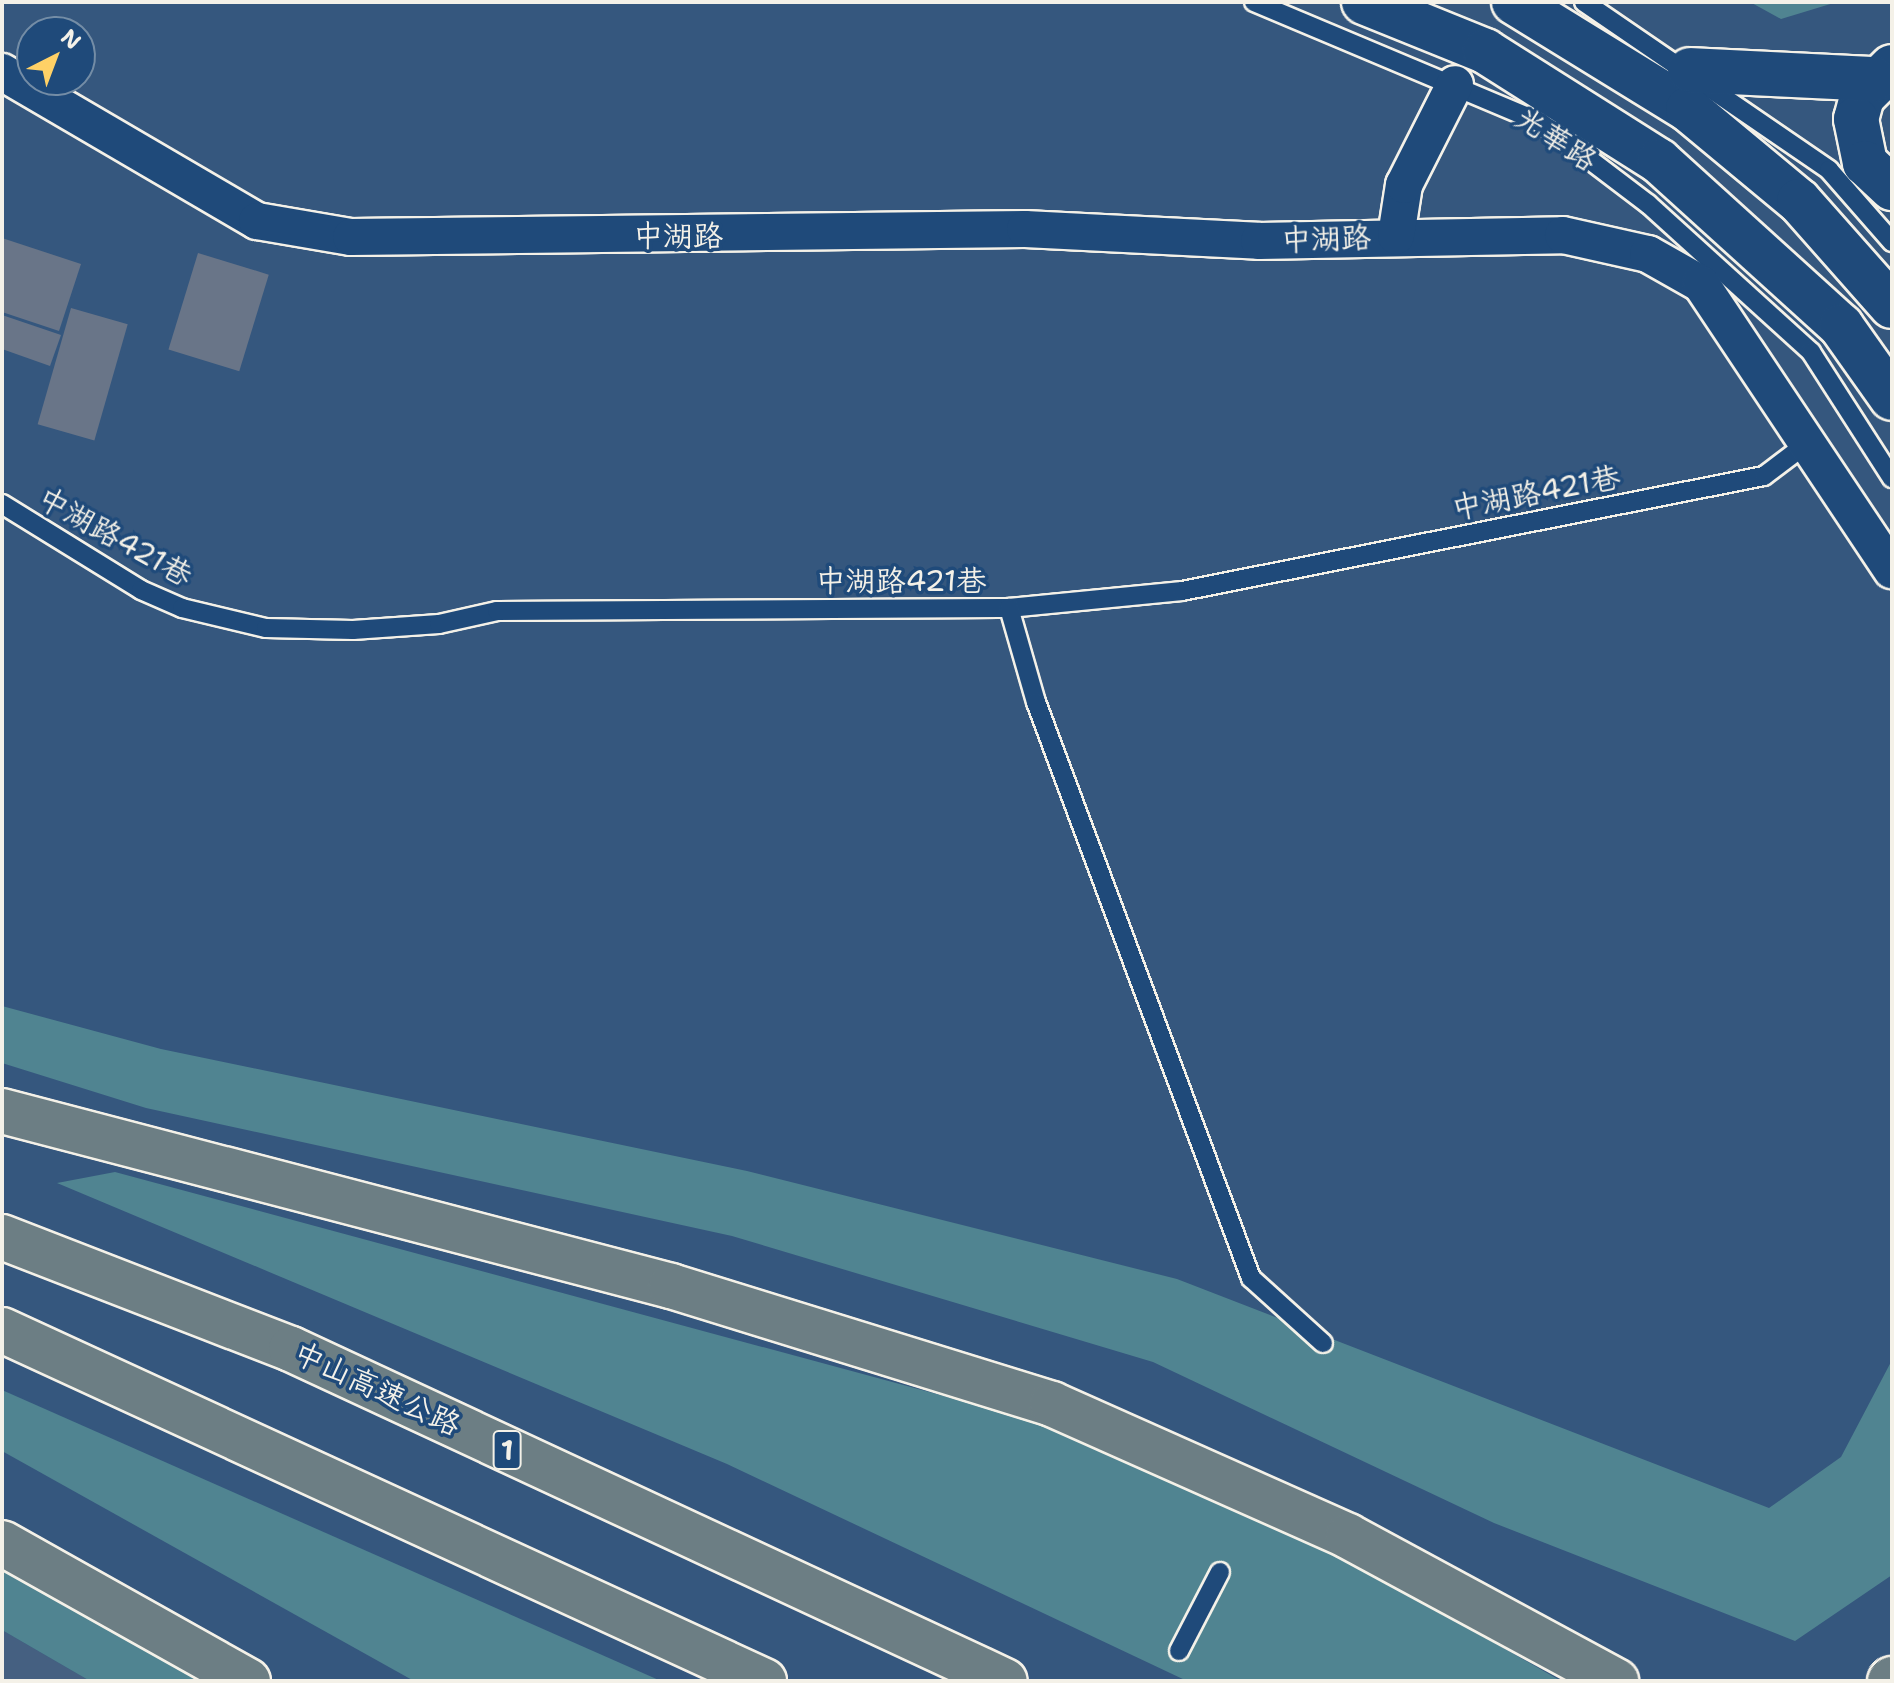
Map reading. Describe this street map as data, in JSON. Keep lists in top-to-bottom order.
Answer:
{
  "streets": {
    "highway": ["中山高速公路", "1"],
    "street": ["光華路", "中湖路"],
    "lane": ["中湖路421巷"]
  },
  "crossings": [
    ["光華路", "中湖路"],
    ["中湖路", "中湖路421巷"]
  ],
  "north": "top right"
}
